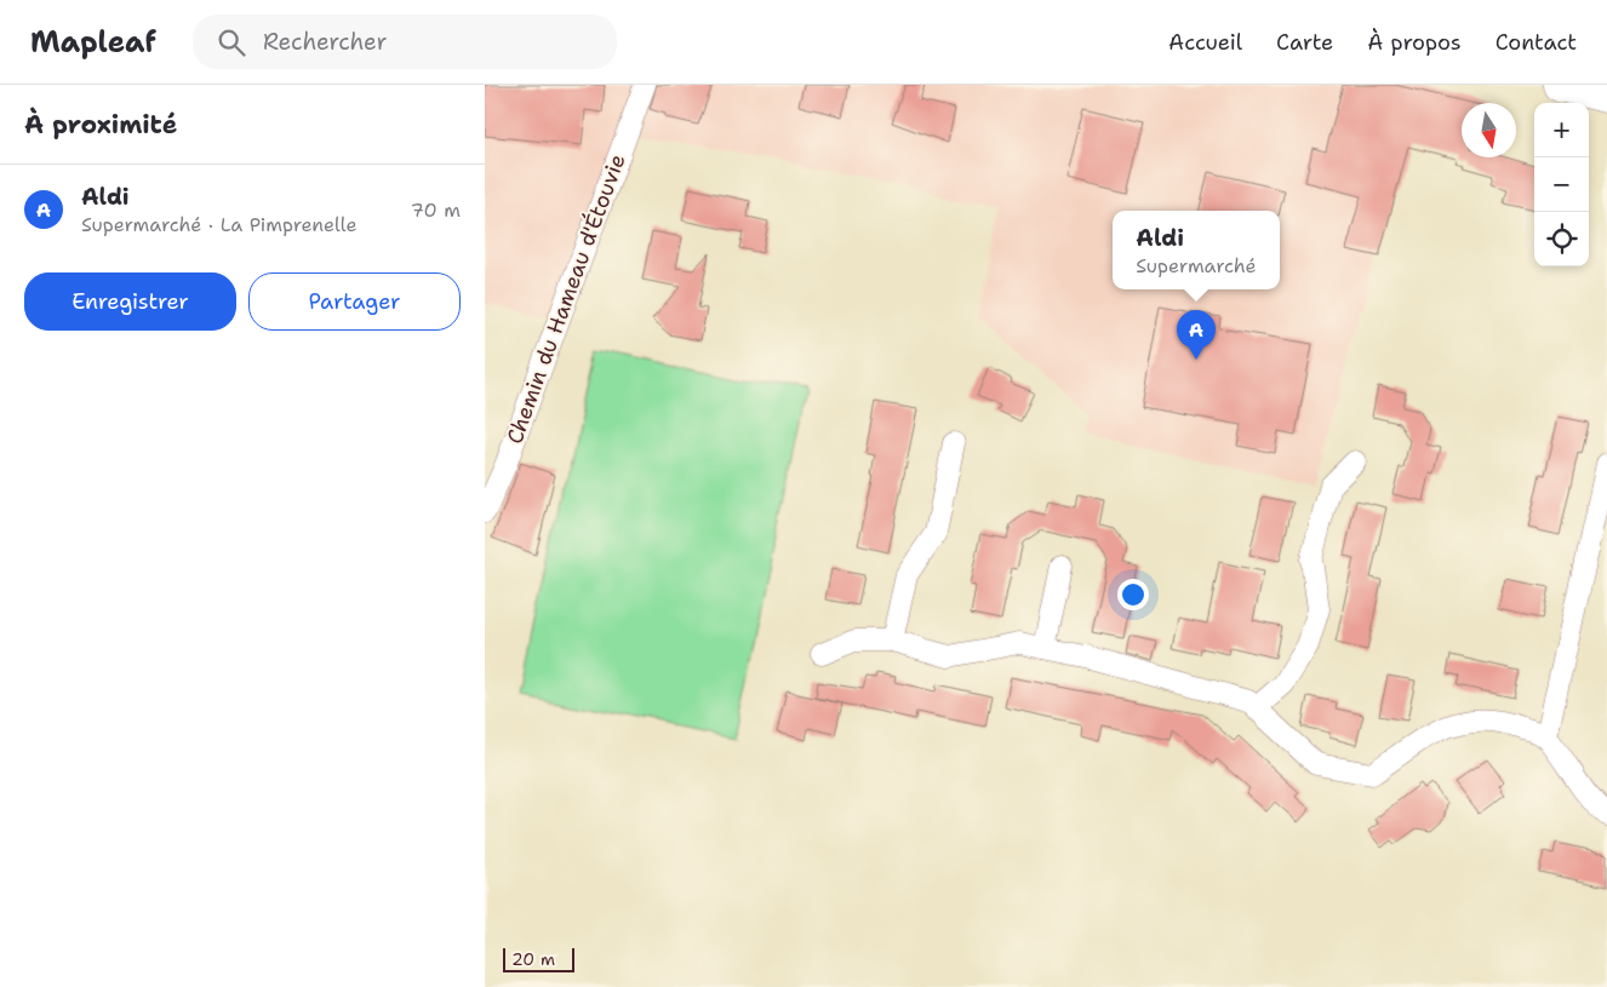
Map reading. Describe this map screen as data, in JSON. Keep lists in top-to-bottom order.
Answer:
{
  "streets": {
    "street": ["Chemin du Hameau d'Étouvie"]
  },
  "scale_bar": "20 m",
  "north": "bottom",
  "page": {
    "header": "Mapleaf",
    "search": "Rechercher",
    "nav": [
      "Accueil",
      "Carte",
      "À propos",
      "Contact"
    ],
    "heading": "À proximité",
    "map_buttons": ["+", "−"],
    "list": [
      {
        "mark": "A",
        "name": "Aldi",
        "note": "Supermarché · La Pimprenelle",
        "value": "70 m"
      }
    ],
    "popup": ["Aldi", "Supermarché"],
    "buttons": ["Enregistrer", "Partager"],
    "pins": "A",
    "scale": "20 m"
  }
}
